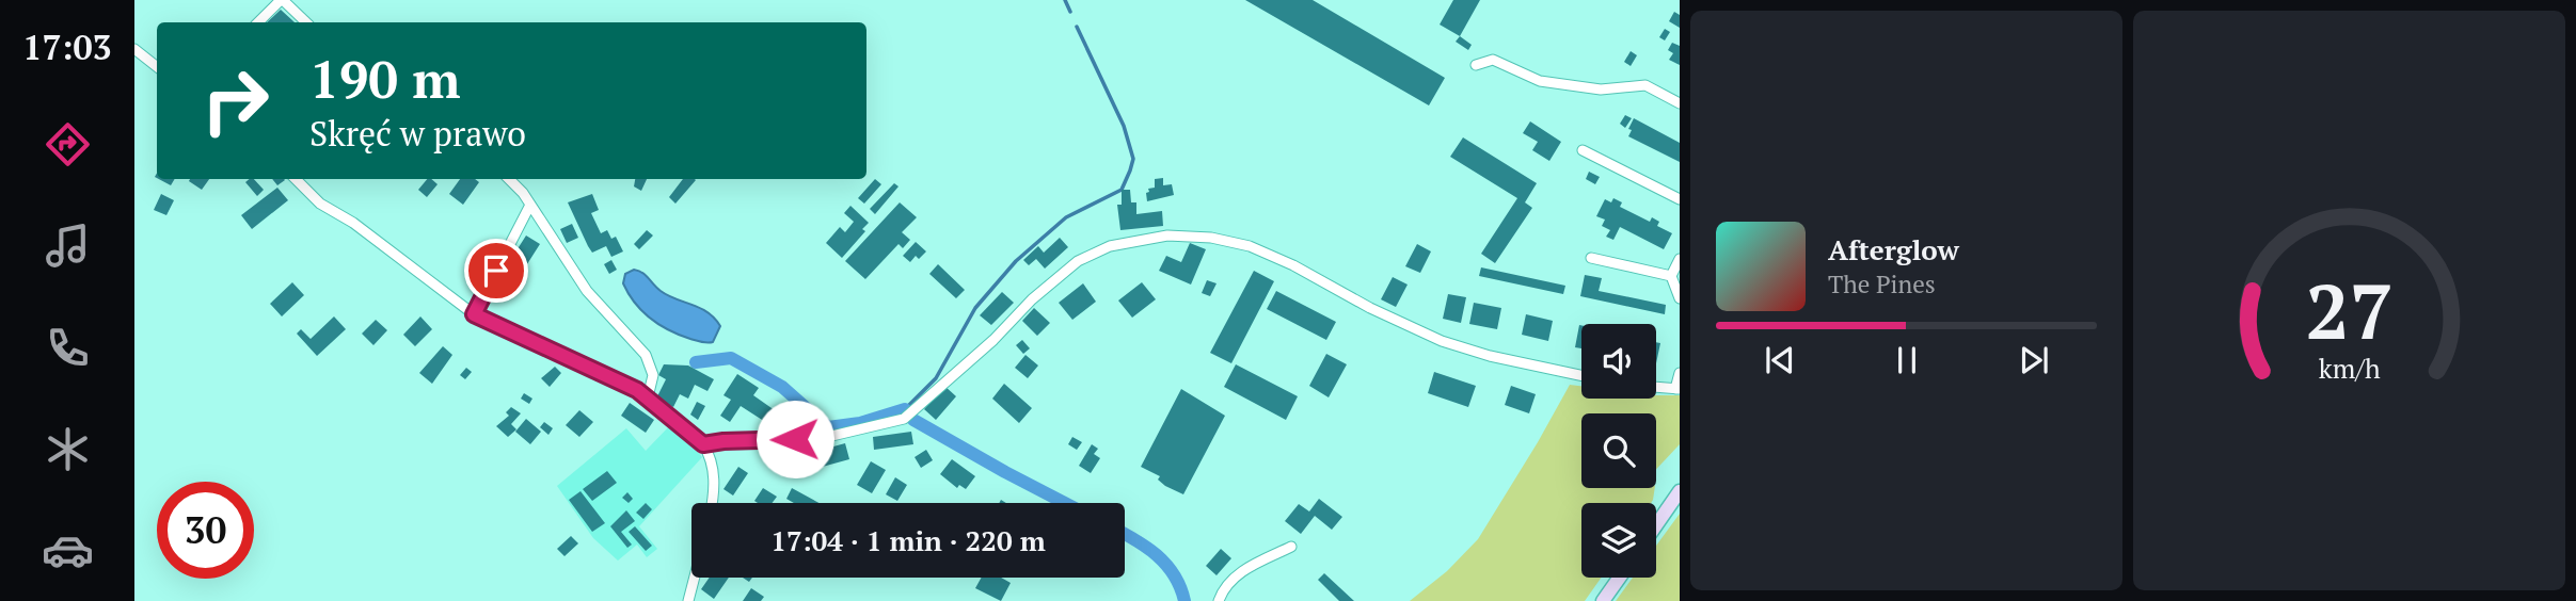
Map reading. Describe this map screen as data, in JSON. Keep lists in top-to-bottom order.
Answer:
{
  "page": {
    "tabs": "17:03",
    "turn": ["190 m", "Skręć w prawo"],
    "song": ["Afterglow", "The Pines"],
    "limit": "30",
    "trip": "17:04 · 1 min · 220 m",
    "gauge": ["27", "km/h"]
  }
}
